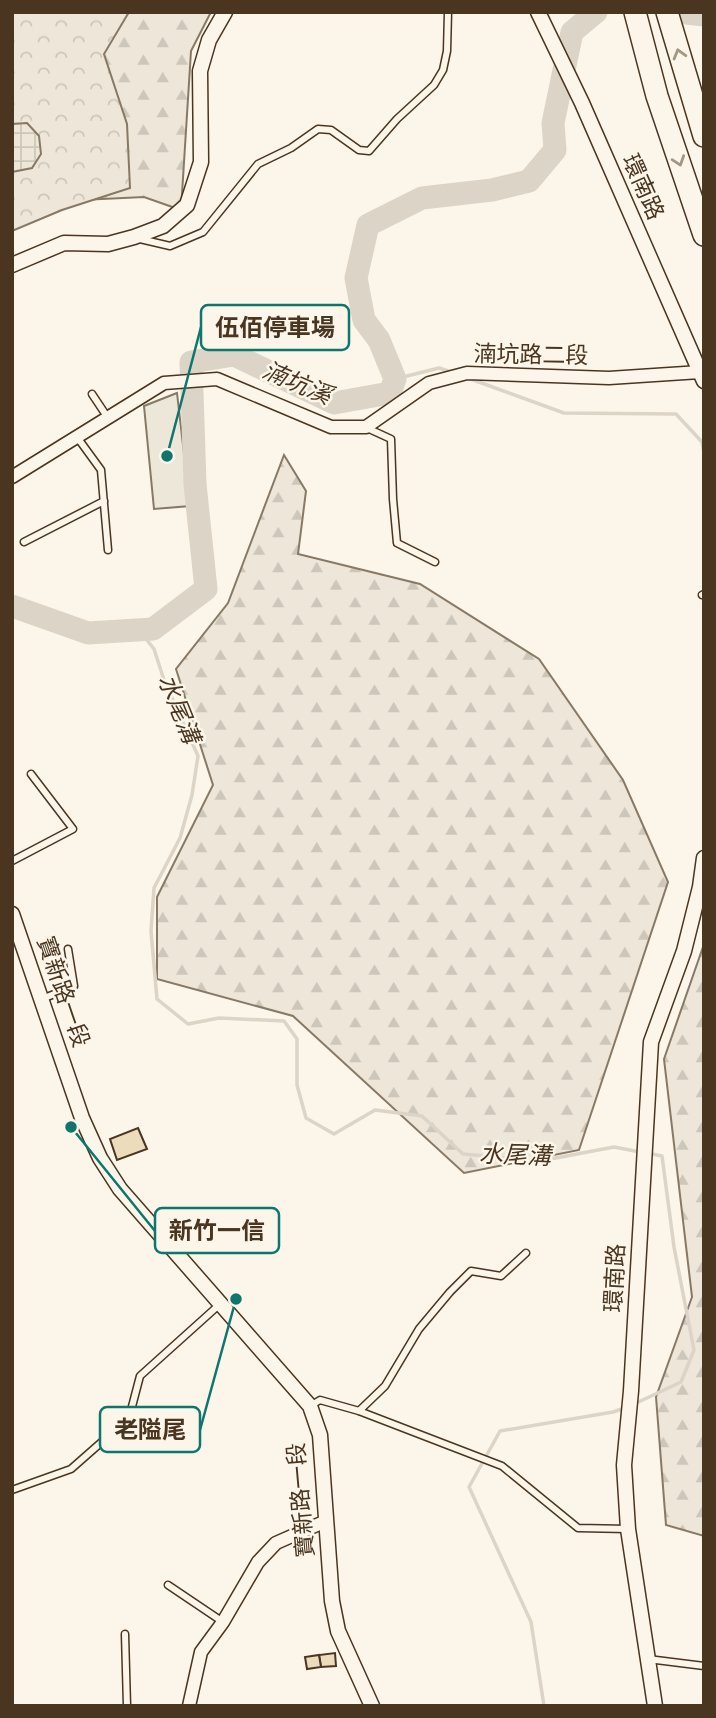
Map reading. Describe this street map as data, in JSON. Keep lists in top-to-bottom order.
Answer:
{
  "streets": {
    "street": ["環南路", "湳坑路二段", "寶新路一段"]
  },
  "crossings": [
    ["環南路", "湳坑路二段"]
  ],
  "water": ["湳坑溪", "水尾溝"],
  "places": ["伍佰停車場", "新竹一信", "老隘尾"]
}
